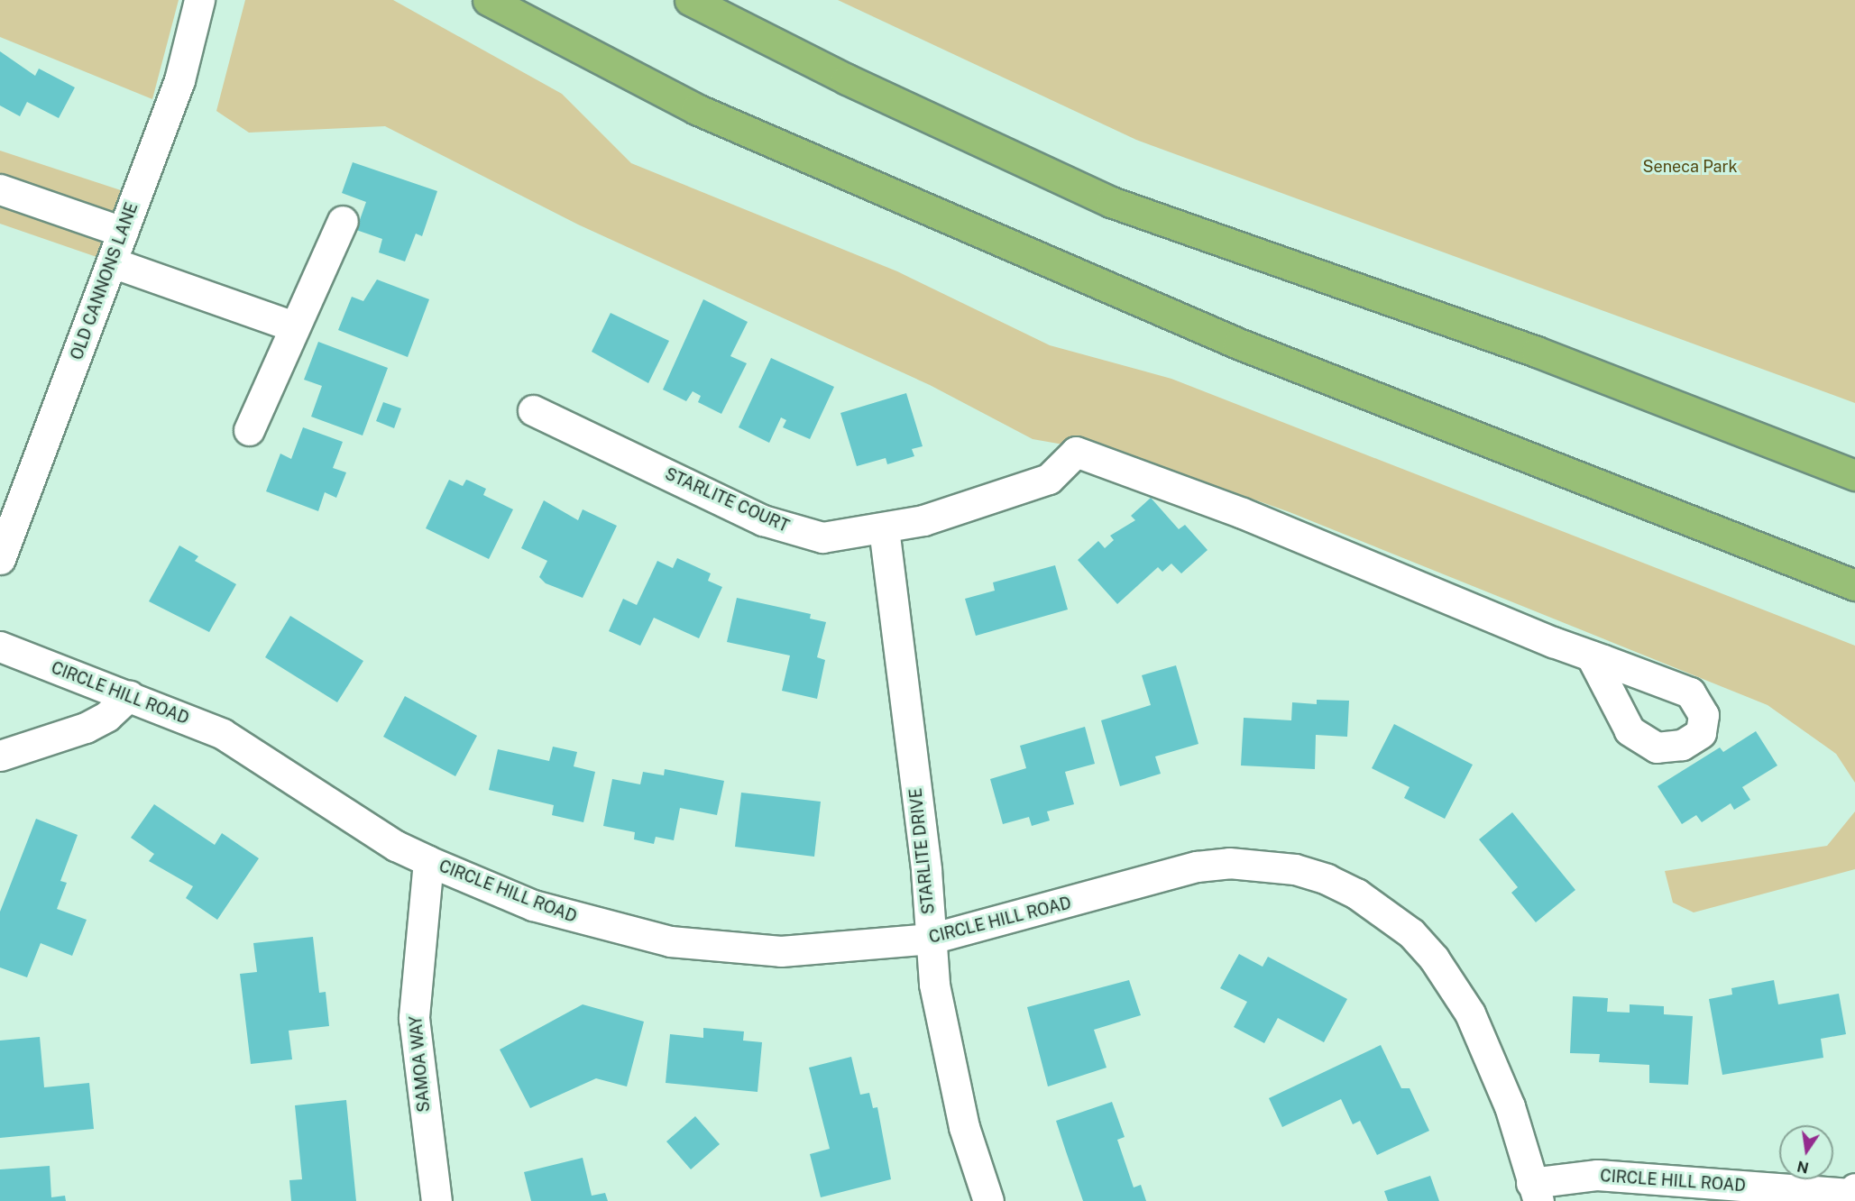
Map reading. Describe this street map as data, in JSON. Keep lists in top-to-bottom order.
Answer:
{
  "streets": {
    "street": [
      "OLD CANNONS LANE",
      "STARLITE COURT",
      "CIRCLE HILL ROAD",
      "STARLITE DRIVE",
      "SAMOA WAY"
    ]
  },
  "crossings": [
    ["STARLITE COURT", "STARLITE DRIVE"],
    ["CIRCLE HILL ROAD", "STARLITE DRIVE"],
    ["CIRCLE HILL ROAD", "SAMOA WAY"]
  ],
  "parks": ["Seneca Park"],
  "north": "bottom"
}
